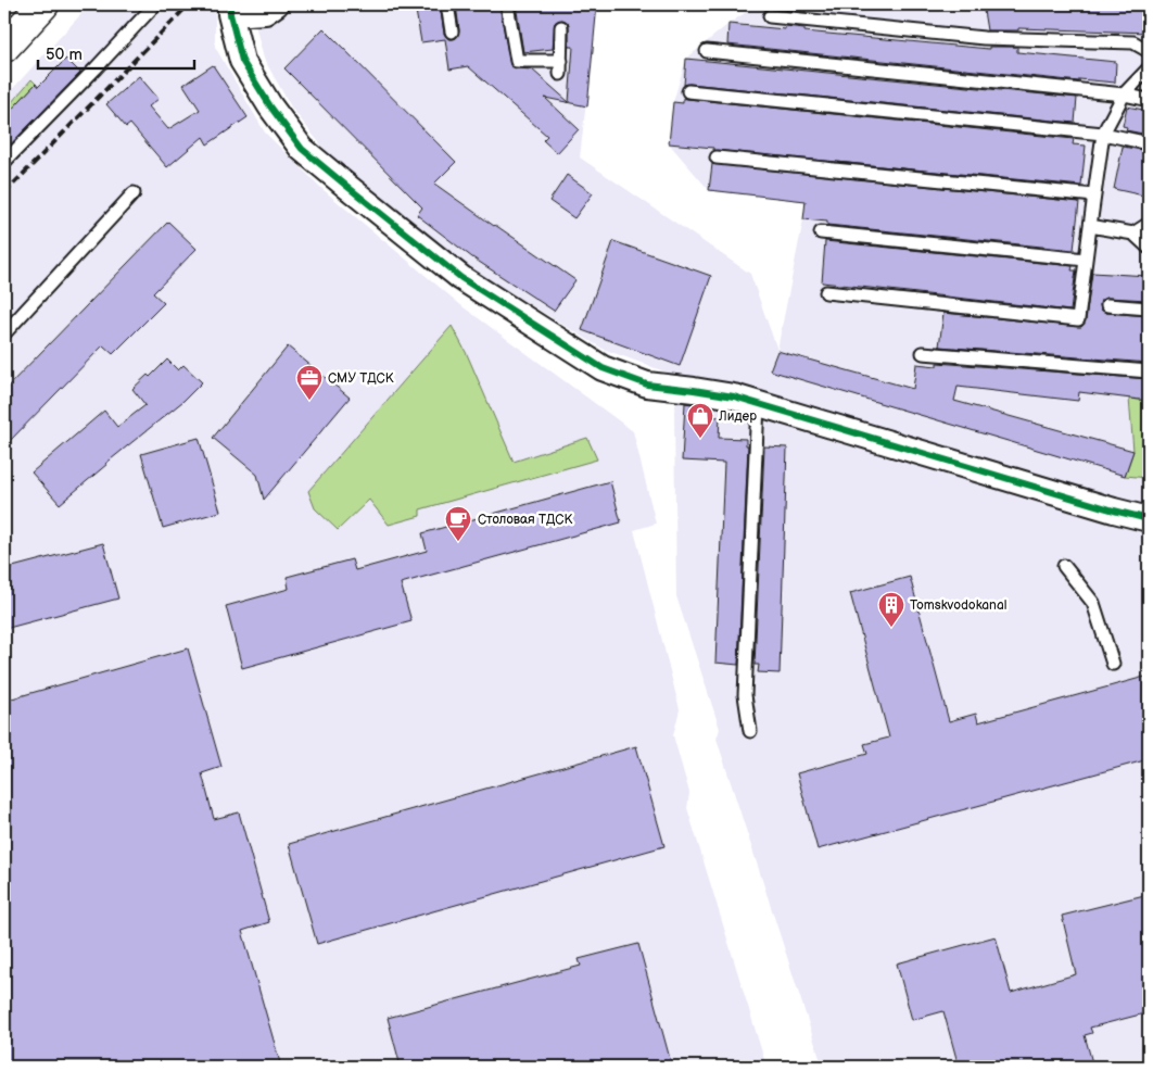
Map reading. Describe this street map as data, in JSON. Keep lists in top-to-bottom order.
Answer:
{
  "places": {
    "office": ["СМУ ТДСК"],
    "shop": ["Лидер"],
    "cafe": ["Столовая ТДСК"],
    "building": ["Tomskvodokanal"]
  },
  "scale_bar": "50 m"
}
